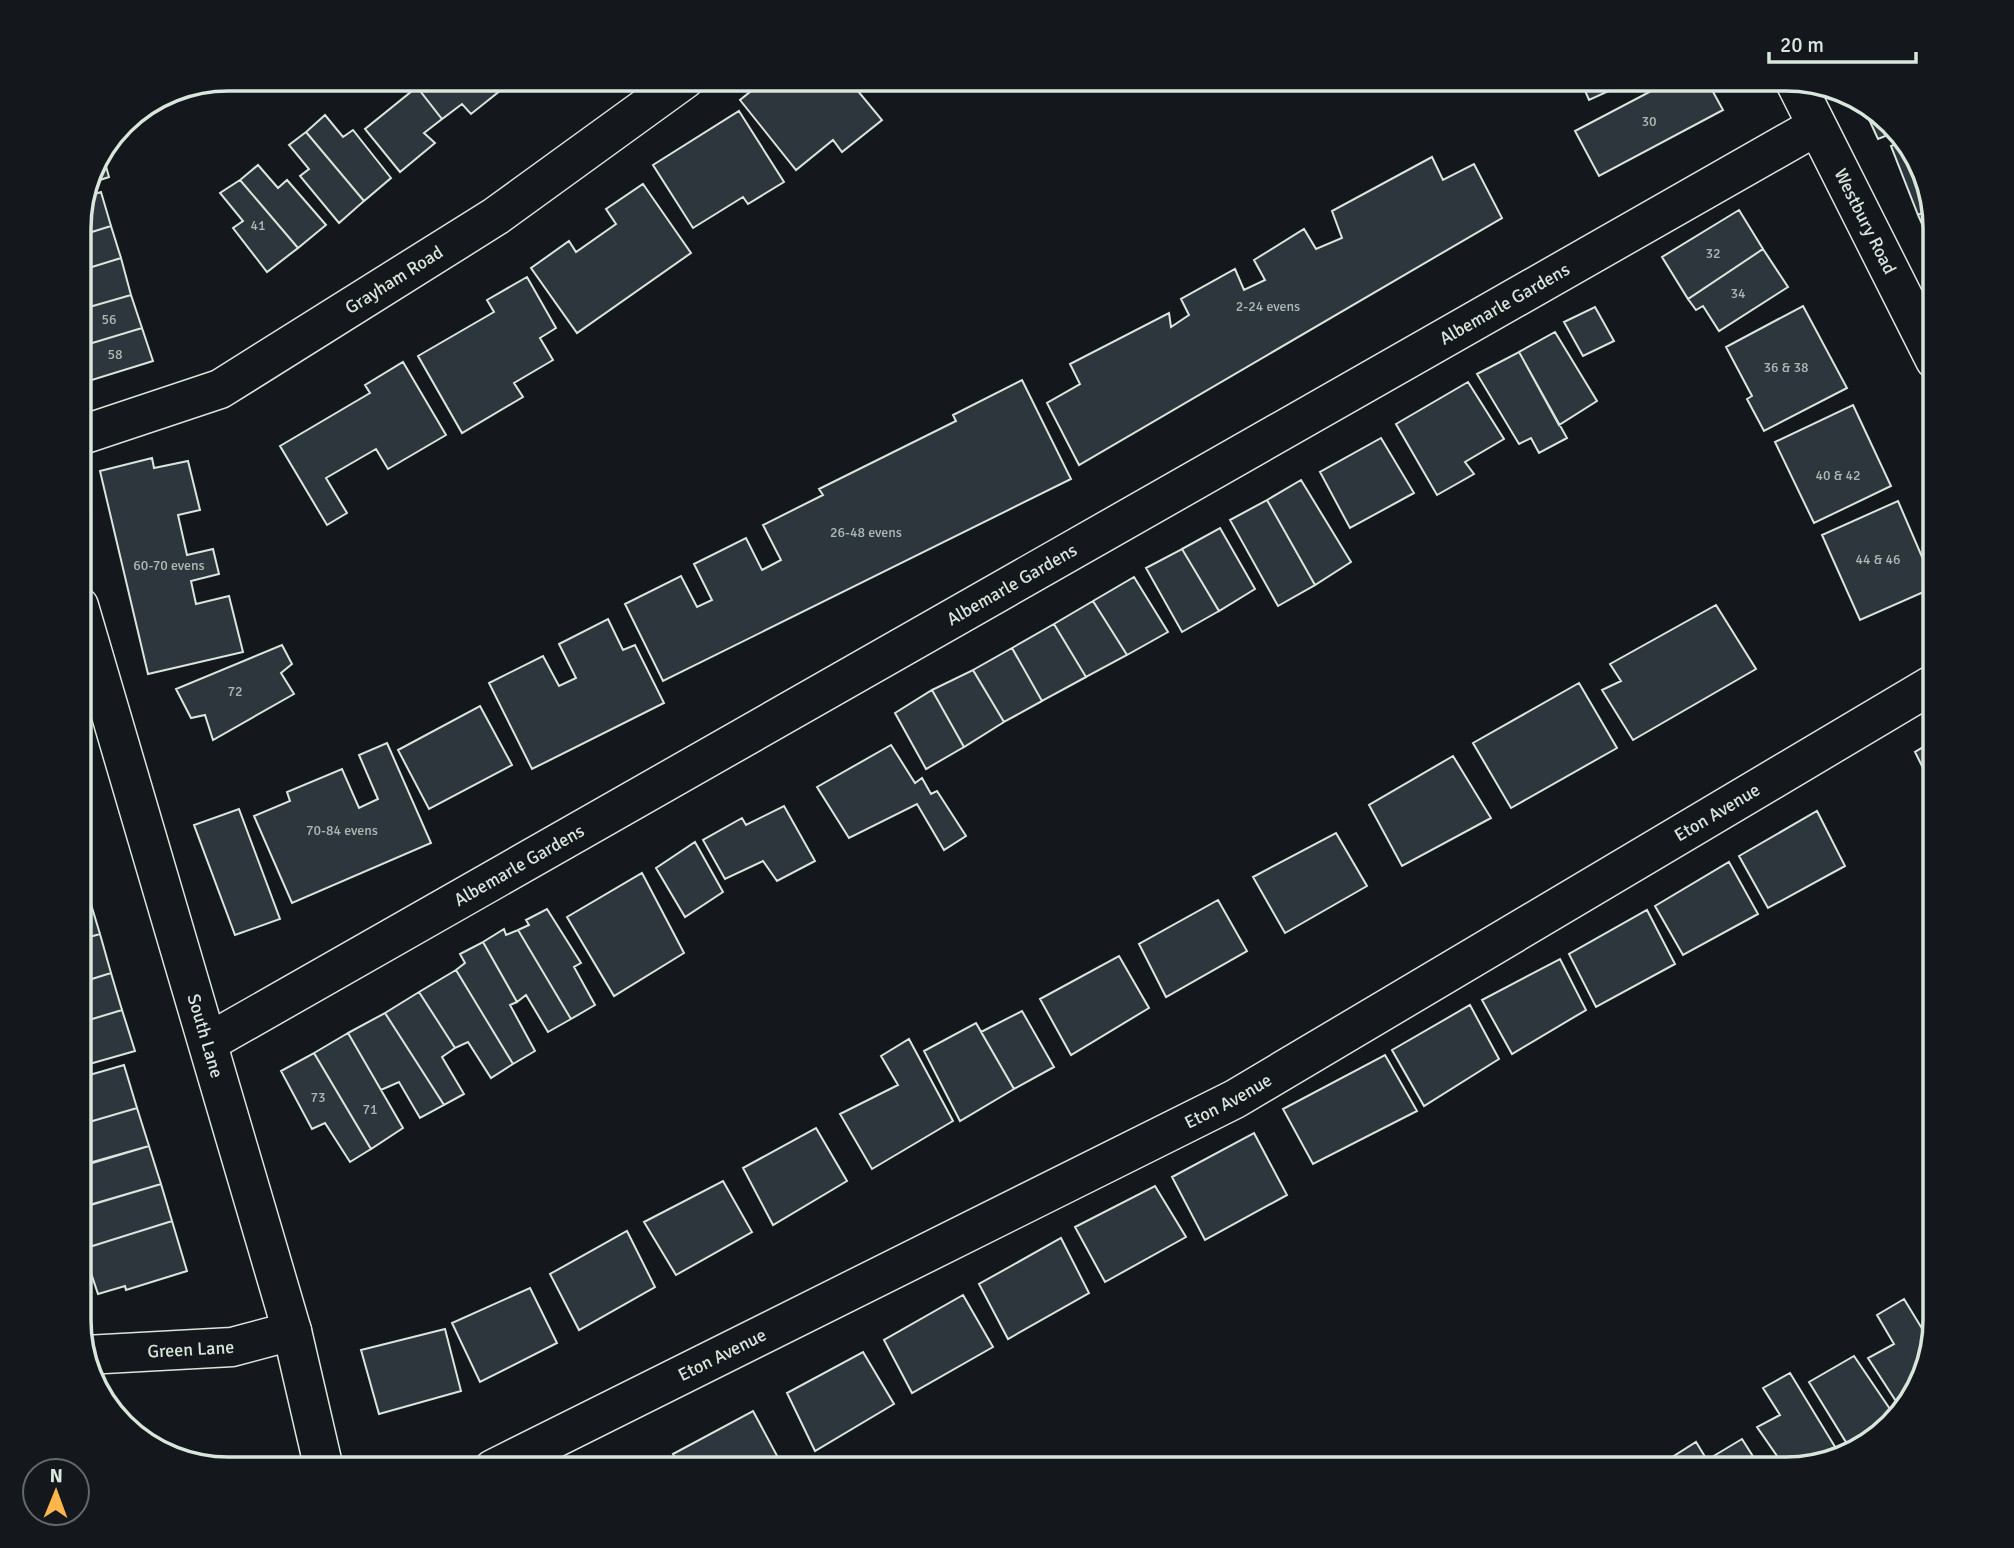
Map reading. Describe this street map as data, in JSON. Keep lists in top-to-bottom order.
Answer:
{
  "streets": {
    "street": [
      "Westbury Road",
      "Grayham Road",
      "Albemarle Gardens",
      "Eton Avenue",
      "South Lane",
      "Green Lane"
    ]
  },
  "crossings": [
    ["Westbury Road", "Albemarle Gardens"],
    ["Albemarle Gardens", "South Lane"],
    ["South Lane", "Green Lane"]
  ],
  "house_numbers": [
    "30",
    "41",
    "32",
    "34",
    "2-24 evens",
    "56",
    "58",
    "36 & 38",
    "40 & 42",
    "26-48 evens",
    "44 & 46",
    "60-70 evens",
    "72",
    "70-84 evens",
    "73",
    "71"
  ],
  "scale_bar": "20 m",
  "north": "top"
}
